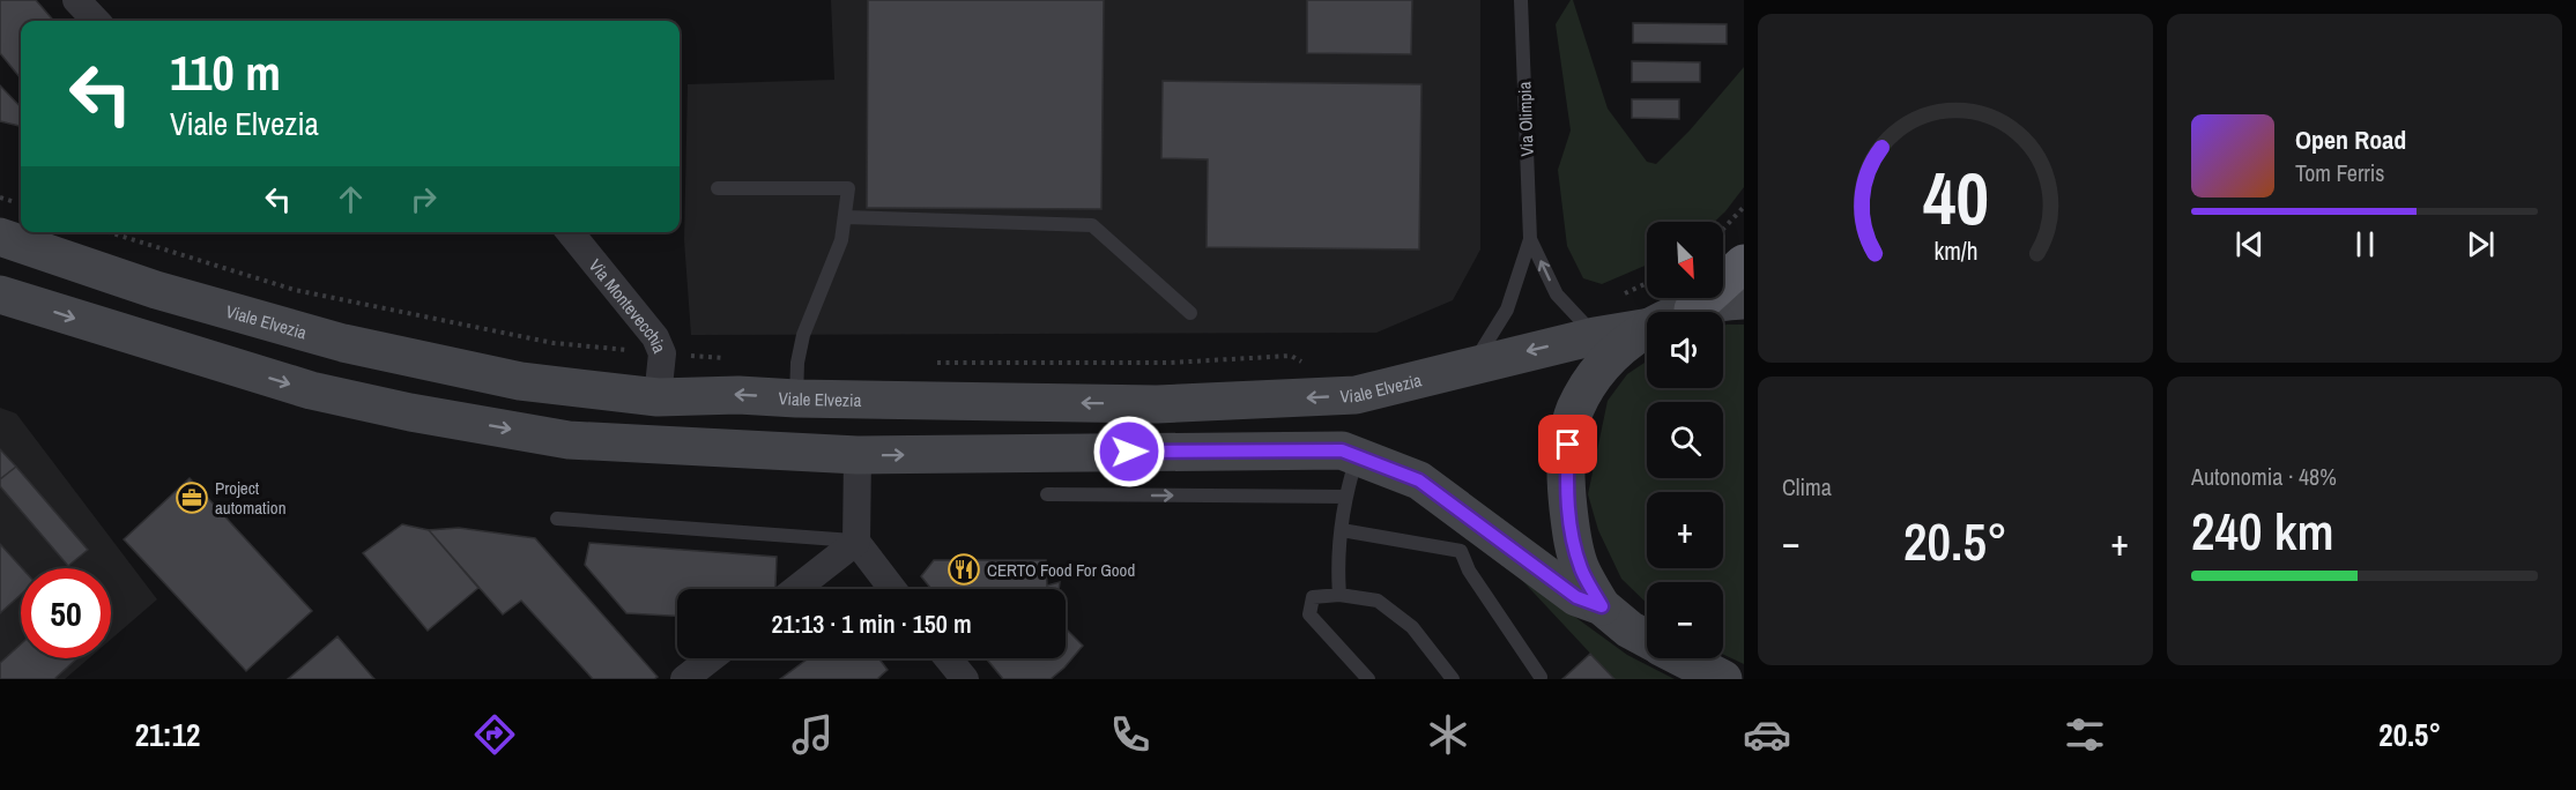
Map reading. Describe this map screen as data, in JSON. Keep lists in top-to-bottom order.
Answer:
{
  "streets": {
    "main road": ["Viale Elvezia"],
    "street": ["Via Montevecchia"],
    "lane": ["Via Olimpia"]
  },
  "crossings": [
    ["Via Olimpia", "Viale Elvezia"],
    ["Via Montevecchia", "Viale Elvezia"]
  ],
  "places": {
    "office": ["Project automation"],
    "restaurant": ["CERTO Food For Good"]
  },
  "north": "bottom right",
  "page": {
    "turn": ["110 m", "Viale Elvezia"],
    "song": ["Open Road", "Tom Ferris"],
    "map_buttons": ["+", "−"],
    "tile": [
      "Clima",
      ["Autonomia · 48%", "240 km"]
    ],
    "heat": ["−", "20.5°", "+"],
    "limit": "50",
    "trip": "21:13 · 1 min · 150 m",
    "tabs": ["21:12", "20.5°"],
    "gauge": ["40", "km/h"]
  }
}
